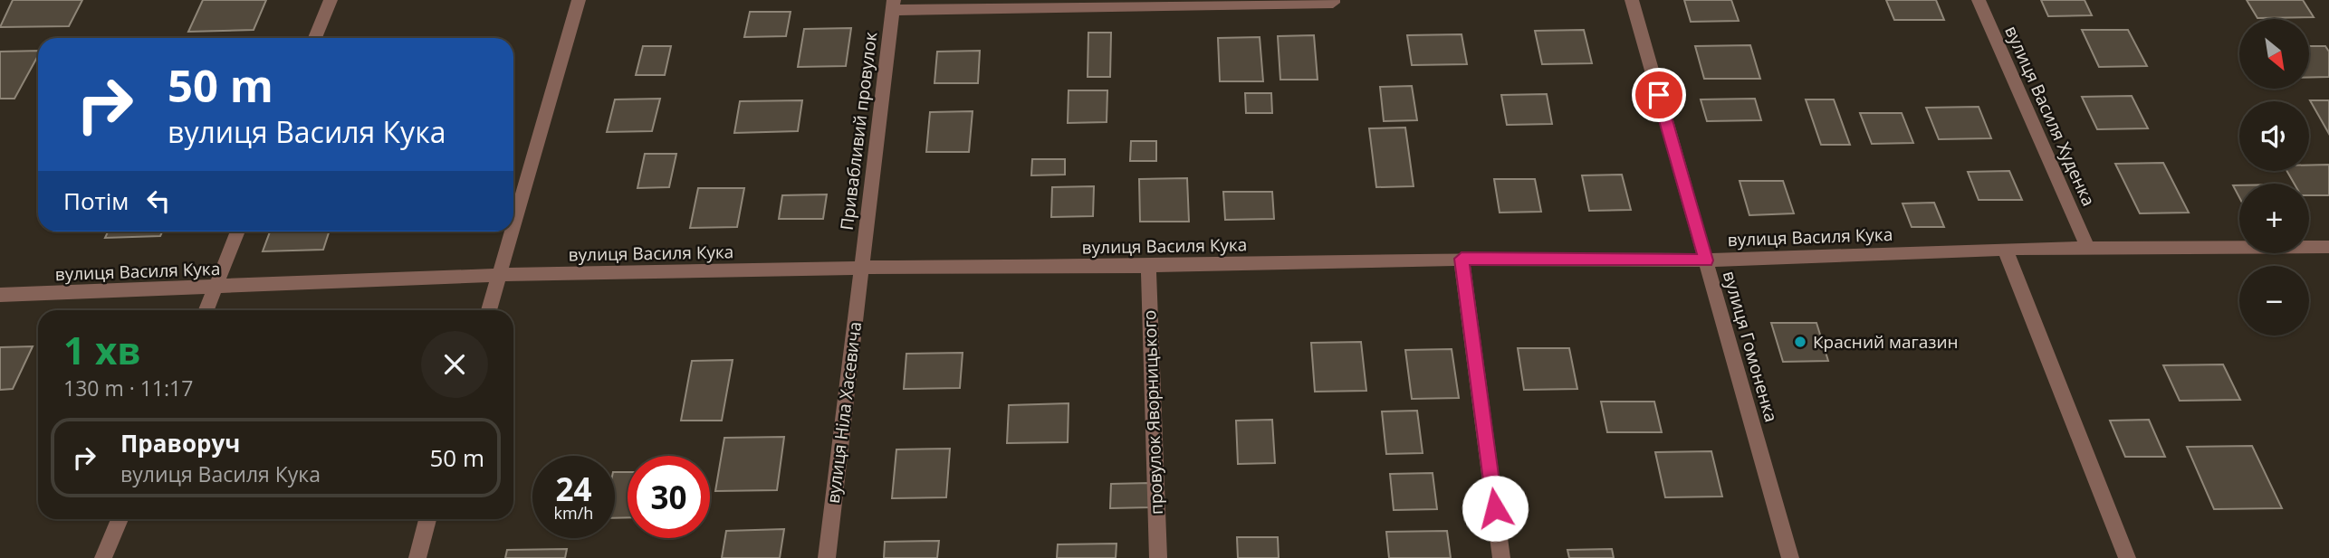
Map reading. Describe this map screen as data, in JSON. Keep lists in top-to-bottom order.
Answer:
{
  "streets": {
    "street": [
      "вулиця Василя Худенка",
      "Привабливий провулок",
      "вулиця Василя Кука",
      "вулиця Гомоненка",
      "вулиця Ніла Хасевича",
      "провулок Яворницького"
    ]
  },
  "crossings": [
    ["вулиця Василя Худенка", "вулиця Василя Кука"],
    ["Привабливий провулок", "вулиця Василя Кука"],
    ["Привабливий провулок", "вулиця Ніла Хасевича"],
    ["вулиця Василя Кука", "вулиця Гомоненка"],
    ["вулиця Василя Кука", "вулиця Ніла Хасевича"],
    ["вулиця Василя Кука", "провулок Яворницького"]
  ],
  "places": ["Красний магазин"],
  "north": "bottom right",
  "page": {
    "map_buttons": ["+", "−"],
    "turn": ["50 m", "вулиця Василя Кука"],
    "then": "Потім",
    "heading": ["1 хв", "130 m · 11:17"],
    "list": [
      {
        "name": "Праворуч",
        "note": "вулиця Василя Кука",
        "value": "50 m"
      }
    ],
    "speed": "24 km/h",
    "limit": "30"
  }
}
